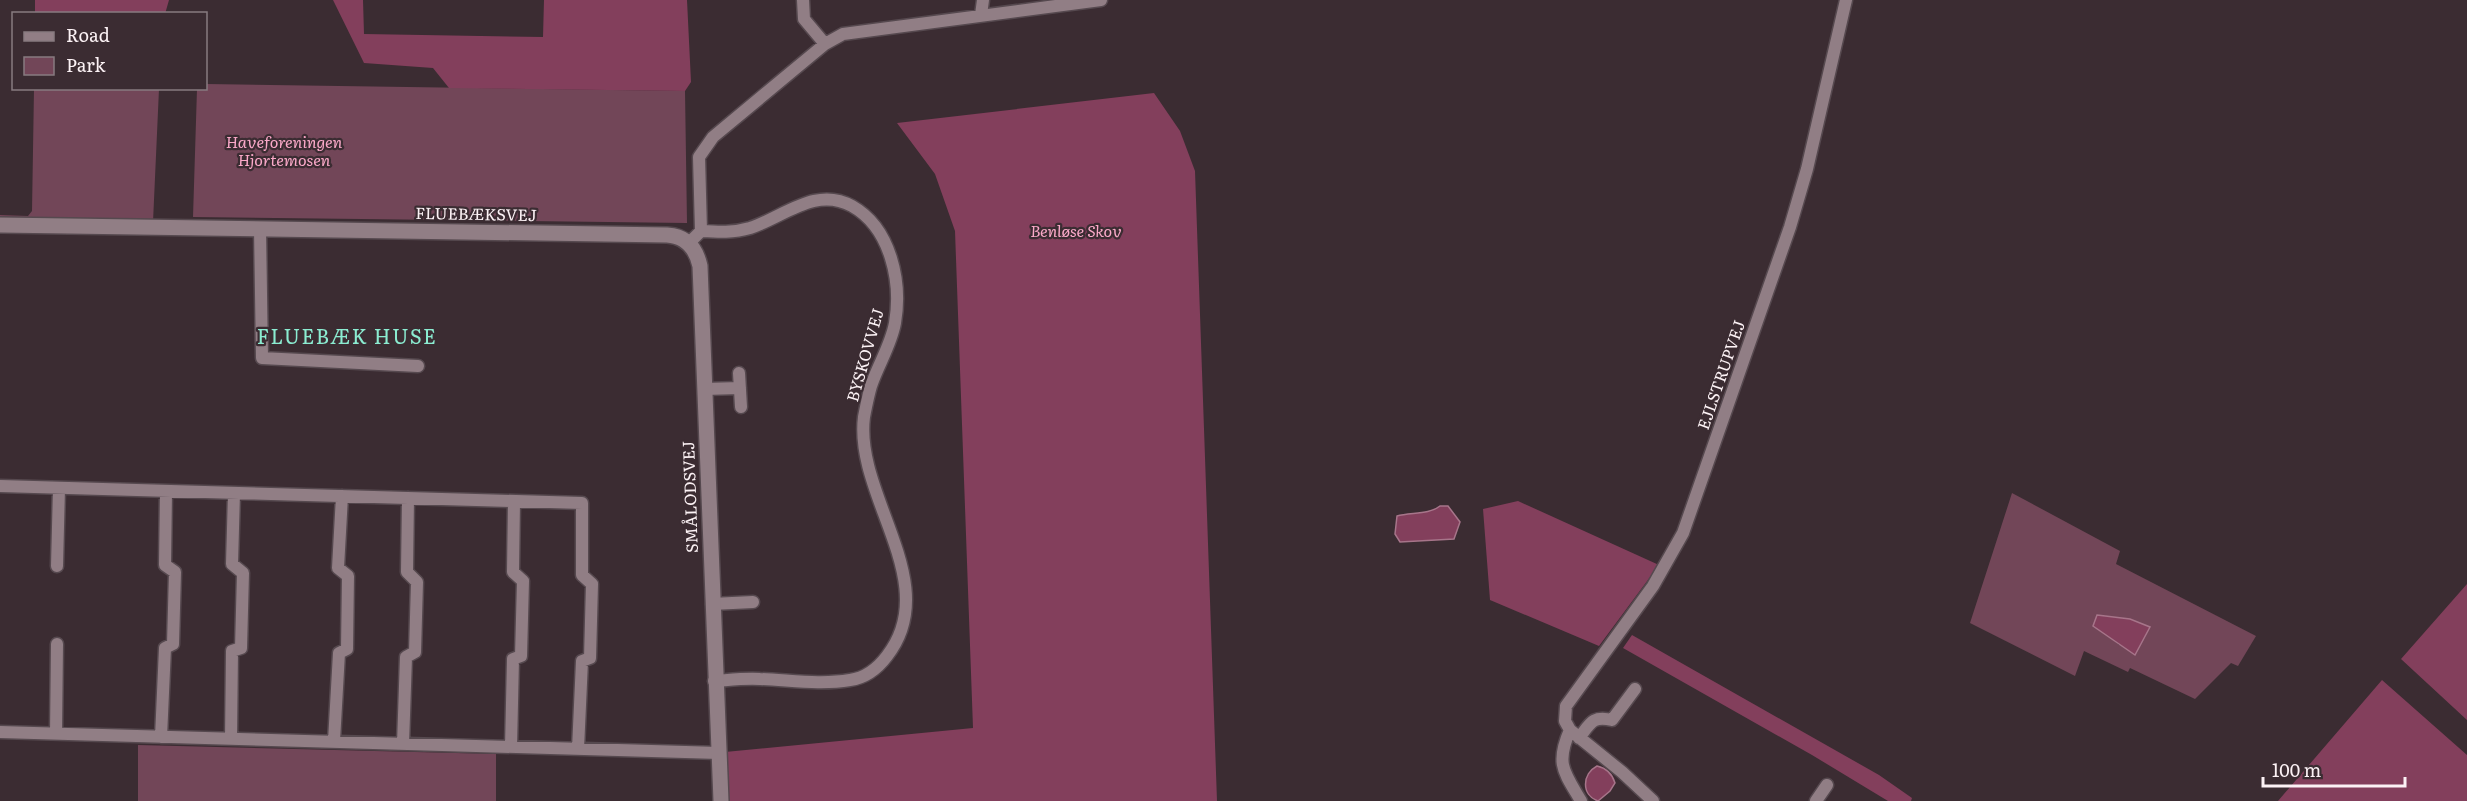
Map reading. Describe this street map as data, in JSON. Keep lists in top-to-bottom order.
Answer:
{
  "streets": {
    "street": [
      "FLUEBÆKSVEJ",
      "BYSKOVVEJ",
      "EJLSTRUPVEJ",
      "SMÅLODSVEJ"
    ]
  },
  "crossings": [
    ["FLUEBÆKSVEJ", "SMÅLODSVEJ"],
    ["BYSKOVVEJ", "SMÅLODSVEJ"]
  ],
  "districts": ["FLUEBÆK HUSE"],
  "parks": ["Haveforeningen Hjortemosen", "Benløse Skov"],
  "legend": ["Road", "Park"],
  "scale_bar": "100 m"
}
